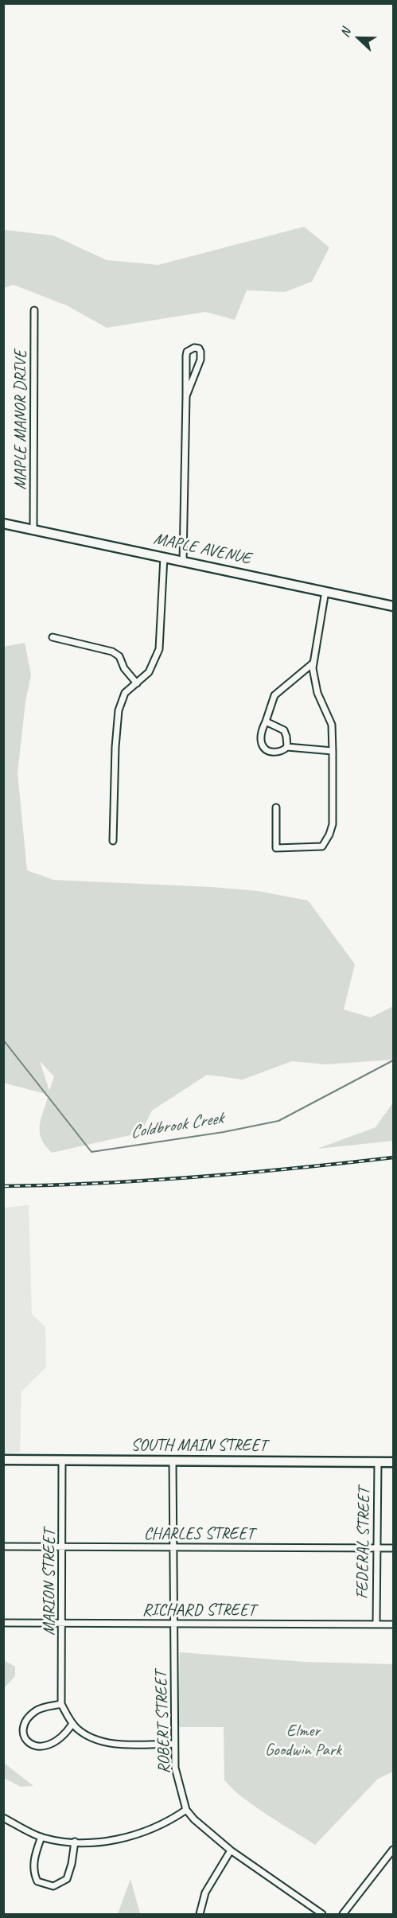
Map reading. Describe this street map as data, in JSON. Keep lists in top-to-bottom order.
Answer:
{
  "streets": {
    "main road": ["MAPLE AVENUE", "SOUTH MAIN STREET"],
    "street": [
      "MAPLE MANOR DRIVE",
      "CHARLES STREET",
      "FEDERAL STREET",
      "MARION STREET",
      "RICHARD STREET",
      "ROBERT STREET"
    ]
  },
  "crossings": [
    ["MAPLE MANOR DRIVE", "MAPLE AVENUE"],
    ["SOUTH MAIN STREET", "FEDERAL STREET"],
    ["SOUTH MAIN STREET", "MARION STREET"],
    ["SOUTH MAIN STREET", "ROBERT STREET"],
    ["CHARLES STREET", "FEDERAL STREET"],
    ["CHARLES STREET", "MARION STREET"],
    ["CHARLES STREET", "ROBERT STREET"],
    ["FEDERAL STREET", "RICHARD STREET"],
    ["MARION STREET", "RICHARD STREET"],
    ["RICHARD STREET", "ROBERT STREET"]
  ],
  "water": ["Coldbrook Creek"],
  "parks": ["Elmer Goodwin Park"],
  "north": "left"
}
